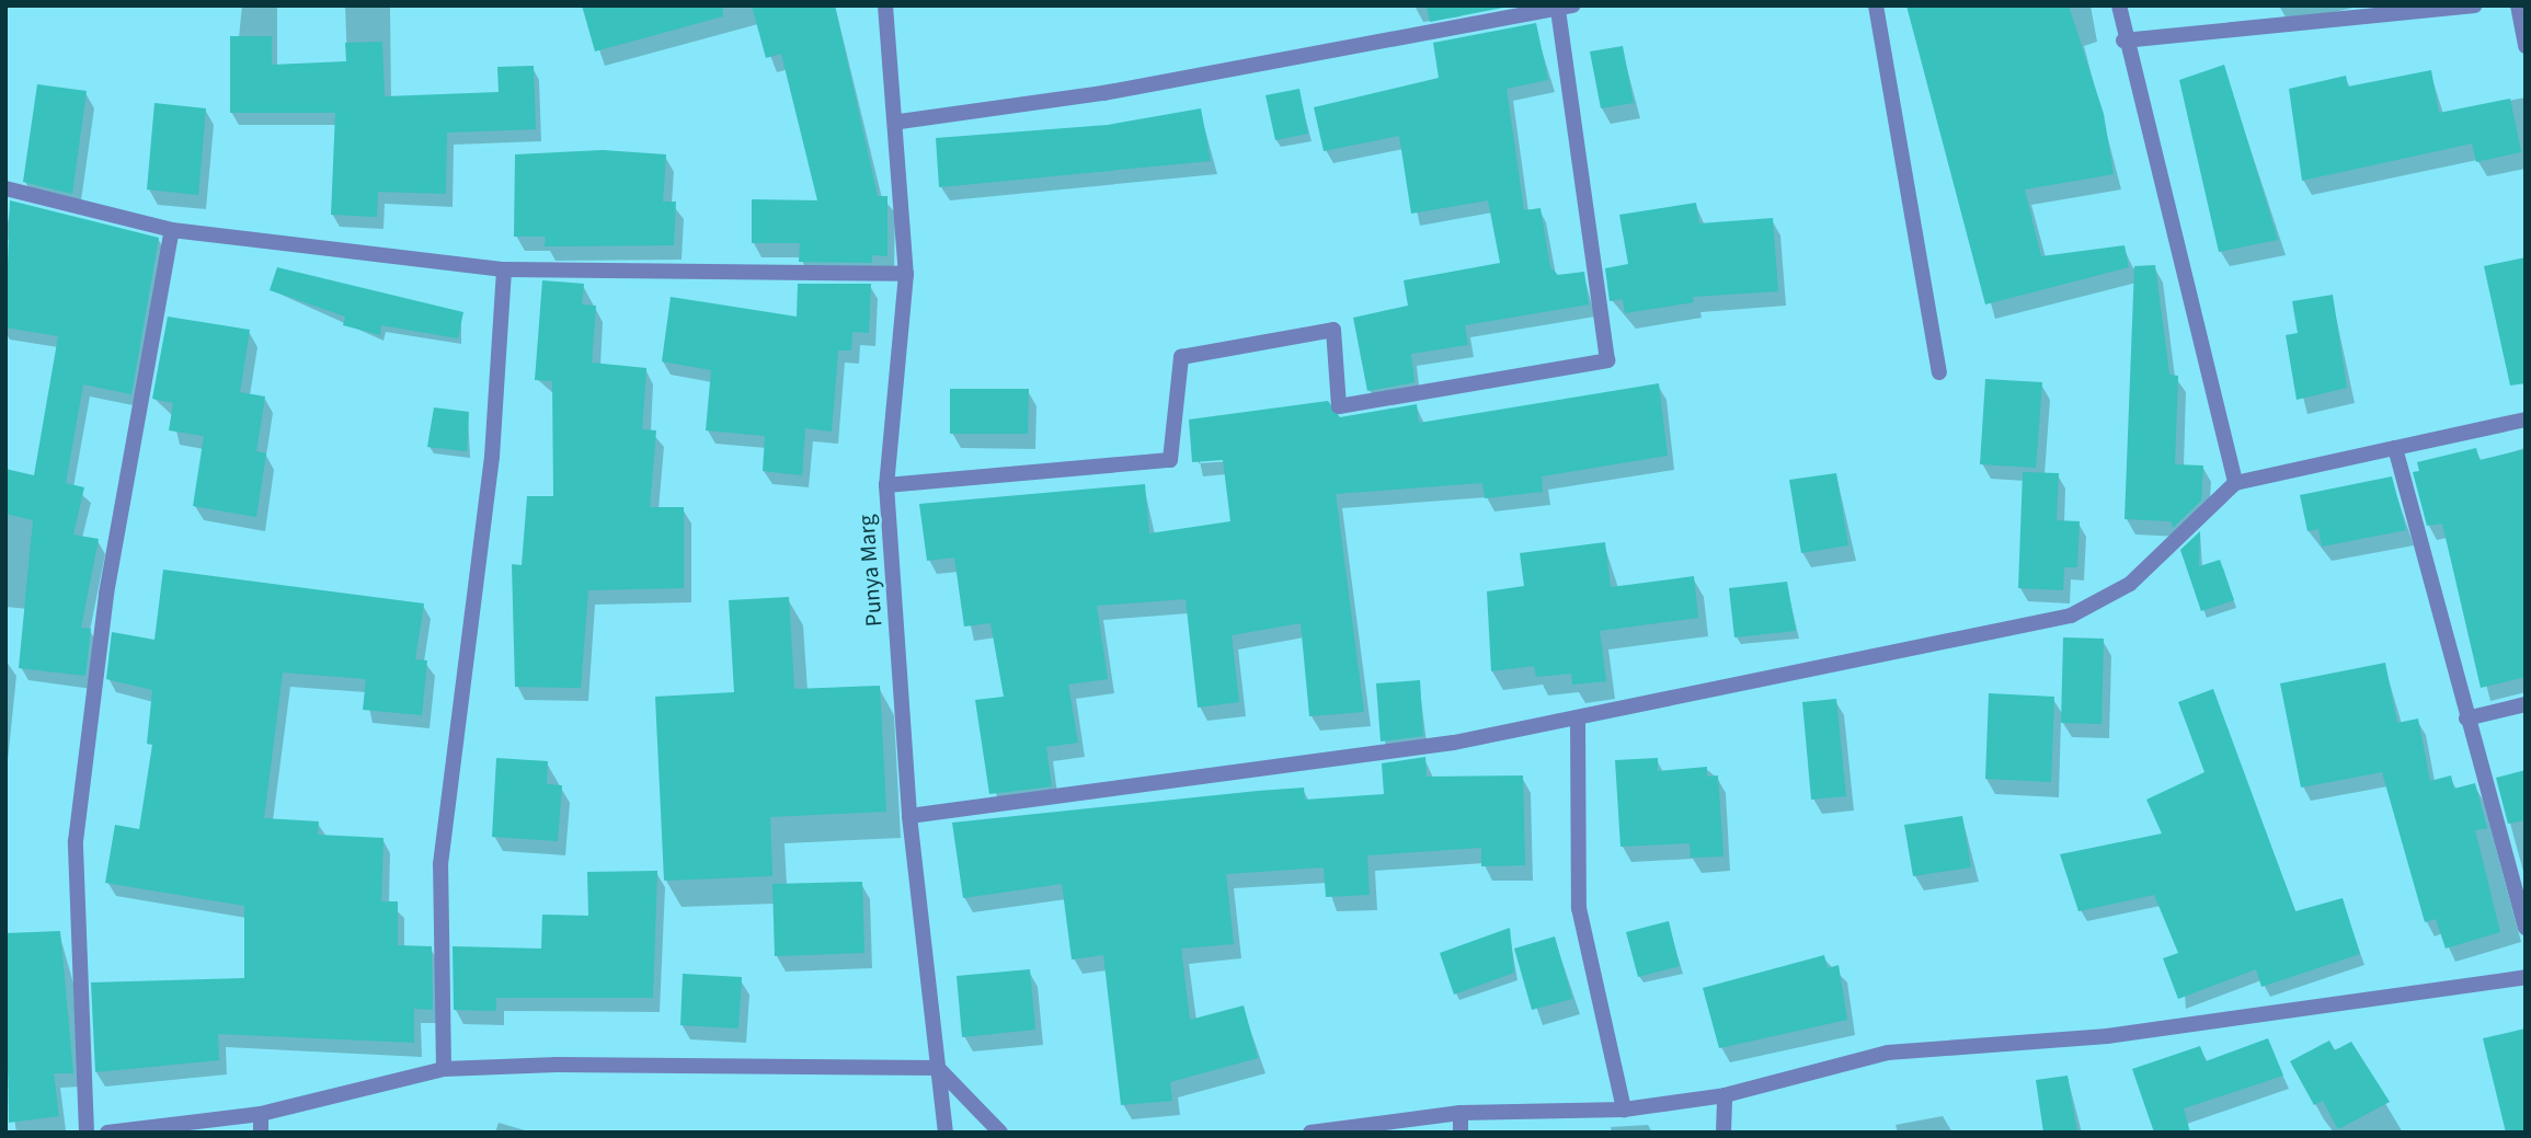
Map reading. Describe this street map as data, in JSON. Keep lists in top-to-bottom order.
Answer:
{
  "streets": {
    "street": ["Punya Marg"]
  }
}
